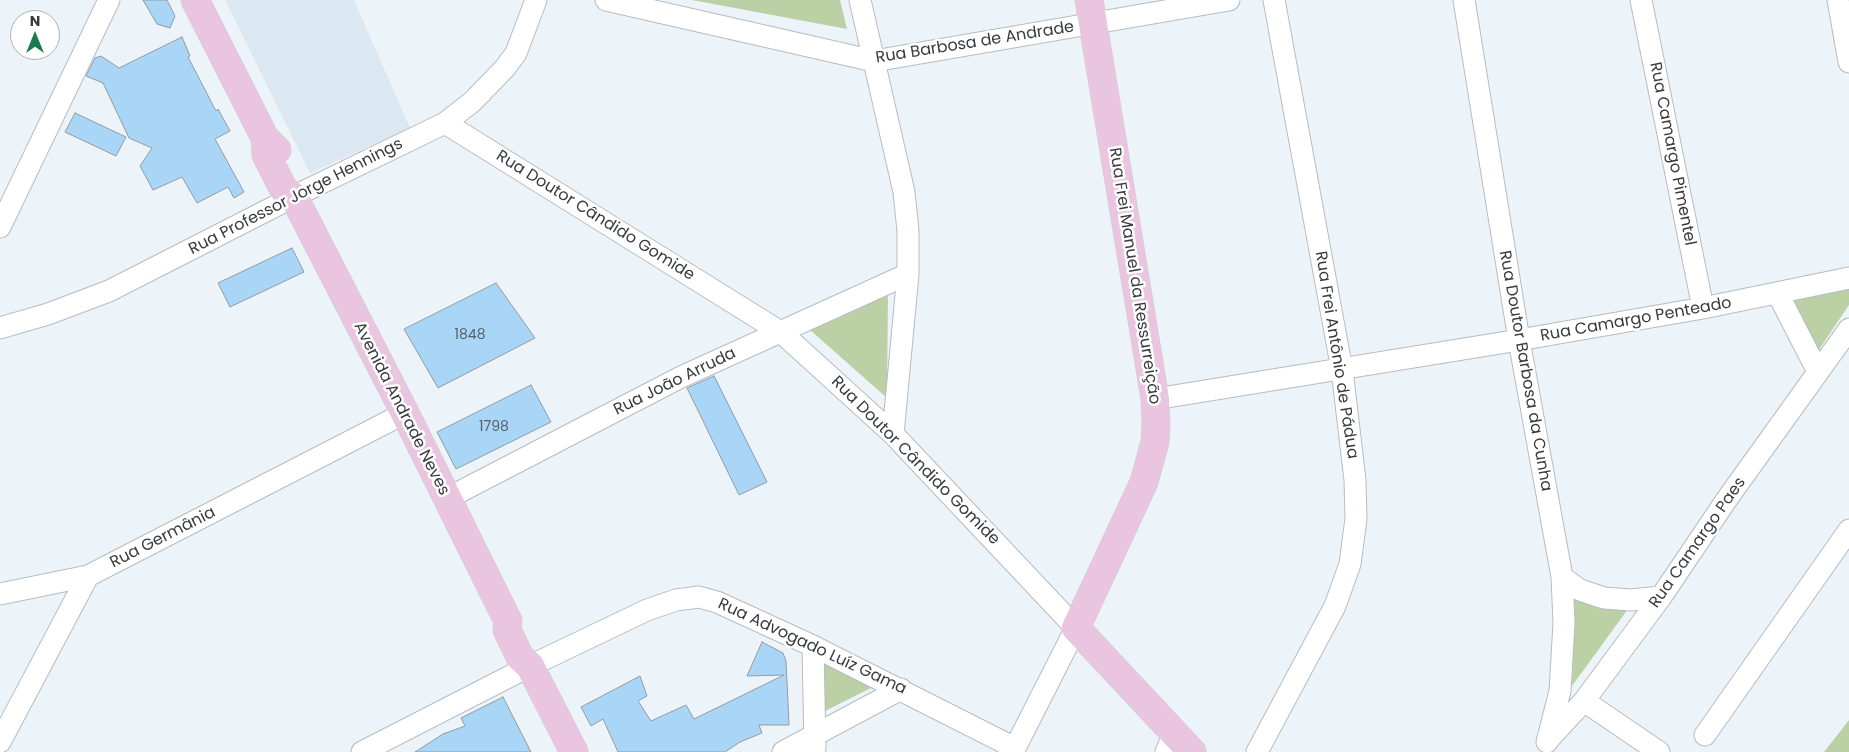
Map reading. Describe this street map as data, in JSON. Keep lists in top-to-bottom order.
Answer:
{
  "streets": {
    "main road": ["Rua Doutor Cândido Gomide", "Rua Frei Manuel da Ressurreição", "Avenida Andrade Neves"],
    "street": [
      "Rua Barbosa de Andrade",
      "Rua Camargo Pimentel",
      "Rua Professor Jorge Hennings",
      "Rua Camargo Penteado",
      "Rua Frei Antônio de Pádua",
      "Rua Doutor Barbosa da Cunha",
      "Rua João Arruda",
      "Rua Germânia",
      "Rua Camargo Paes",
      "Rua Advogado Luíz Gama"
    ]
  },
  "crossings": [
    ["Rua Barbosa de Andrade", "Rua Frei Manuel da Ressurreição"],
    ["Rua Camargo Pimentel", "Rua Camargo Penteado"],
    ["Rua Professor Jorge Hennings", "Rua Doutor Cândido Gomide"],
    ["Rua Professor Jorge Hennings", "Avenida Andrade Neves"],
    ["Rua Doutor Cândido Gomide", "Rua Frei Manuel da Ressurreição"],
    ["Rua Doutor Cândido Gomide", "Rua João Arruda"],
    ["Rua Frei Manuel da Ressurreição", "Rua Camargo Penteado"],
    ["Rua Camargo Penteado", "Rua Frei Antônio de Pádua"],
    ["Rua Camargo Penteado", "Rua Doutor Barbosa da Cunha"],
    ["Rua Doutor Barbosa da Cunha", "Rua Camargo Paes"],
    ["Rua João Arruda", "Avenida Andrade Neves"],
    ["Avenida Andrade Neves", "Rua Germânia"],
    ["Avenida Andrade Neves", "Rua Advogado Luíz Gama"]
  ],
  "house_numbers": ["1848", "1798"],
  "north": "top"
}
